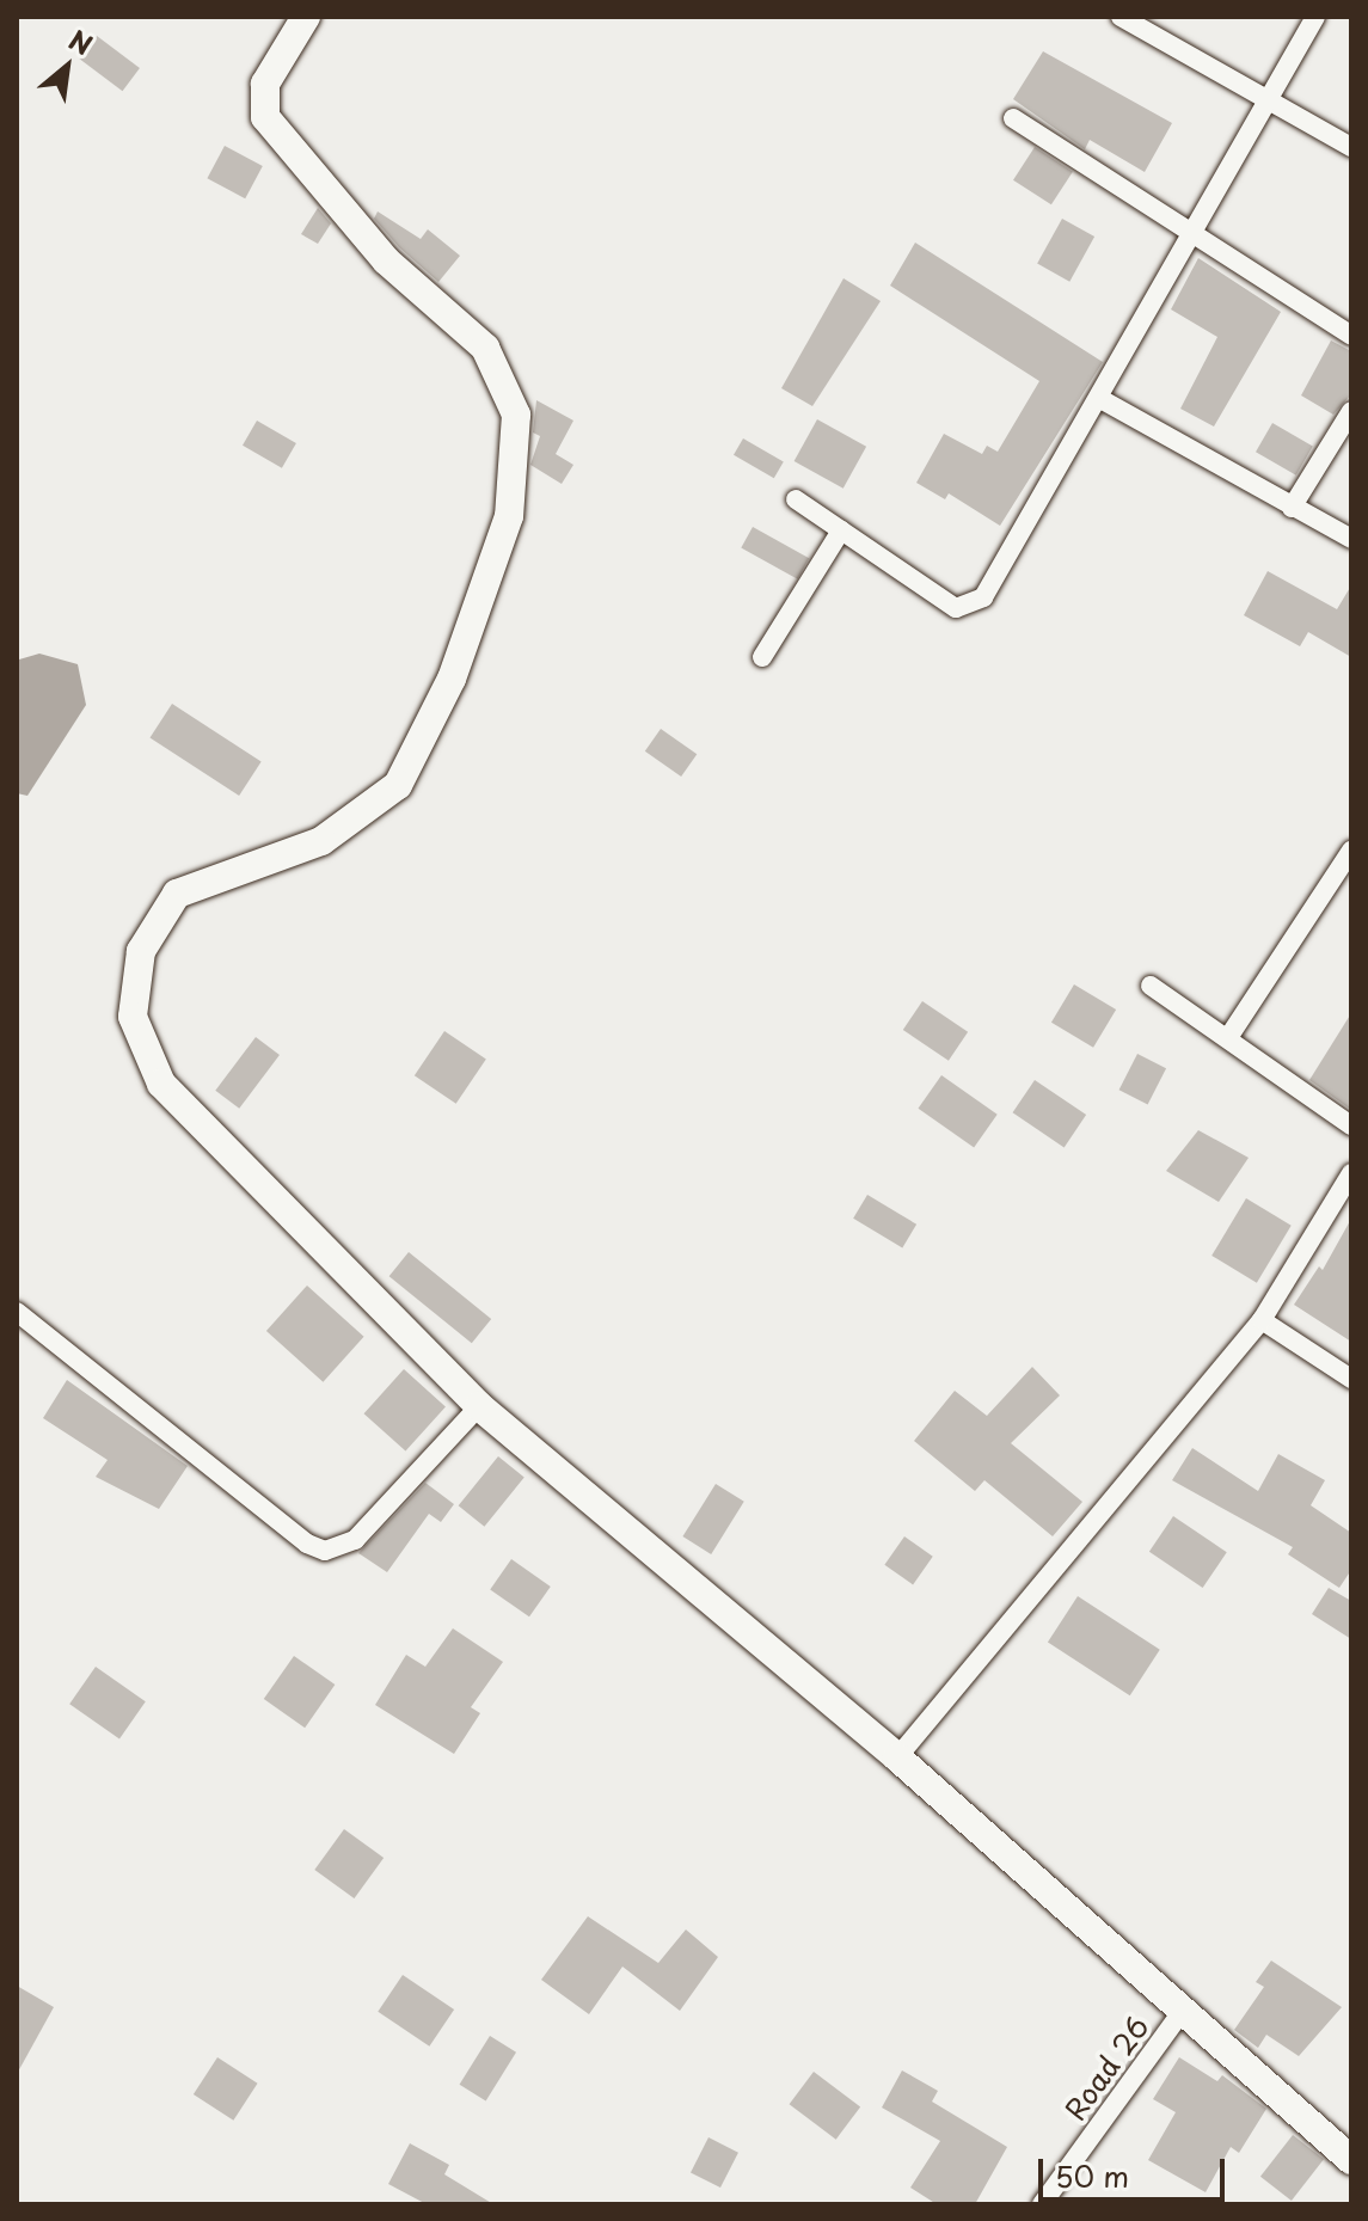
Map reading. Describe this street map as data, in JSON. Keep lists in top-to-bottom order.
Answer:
{
  "streets": {
    "street": ["Road 26"]
  },
  "scale_bar": "50 m",
  "north": "top right"
}
